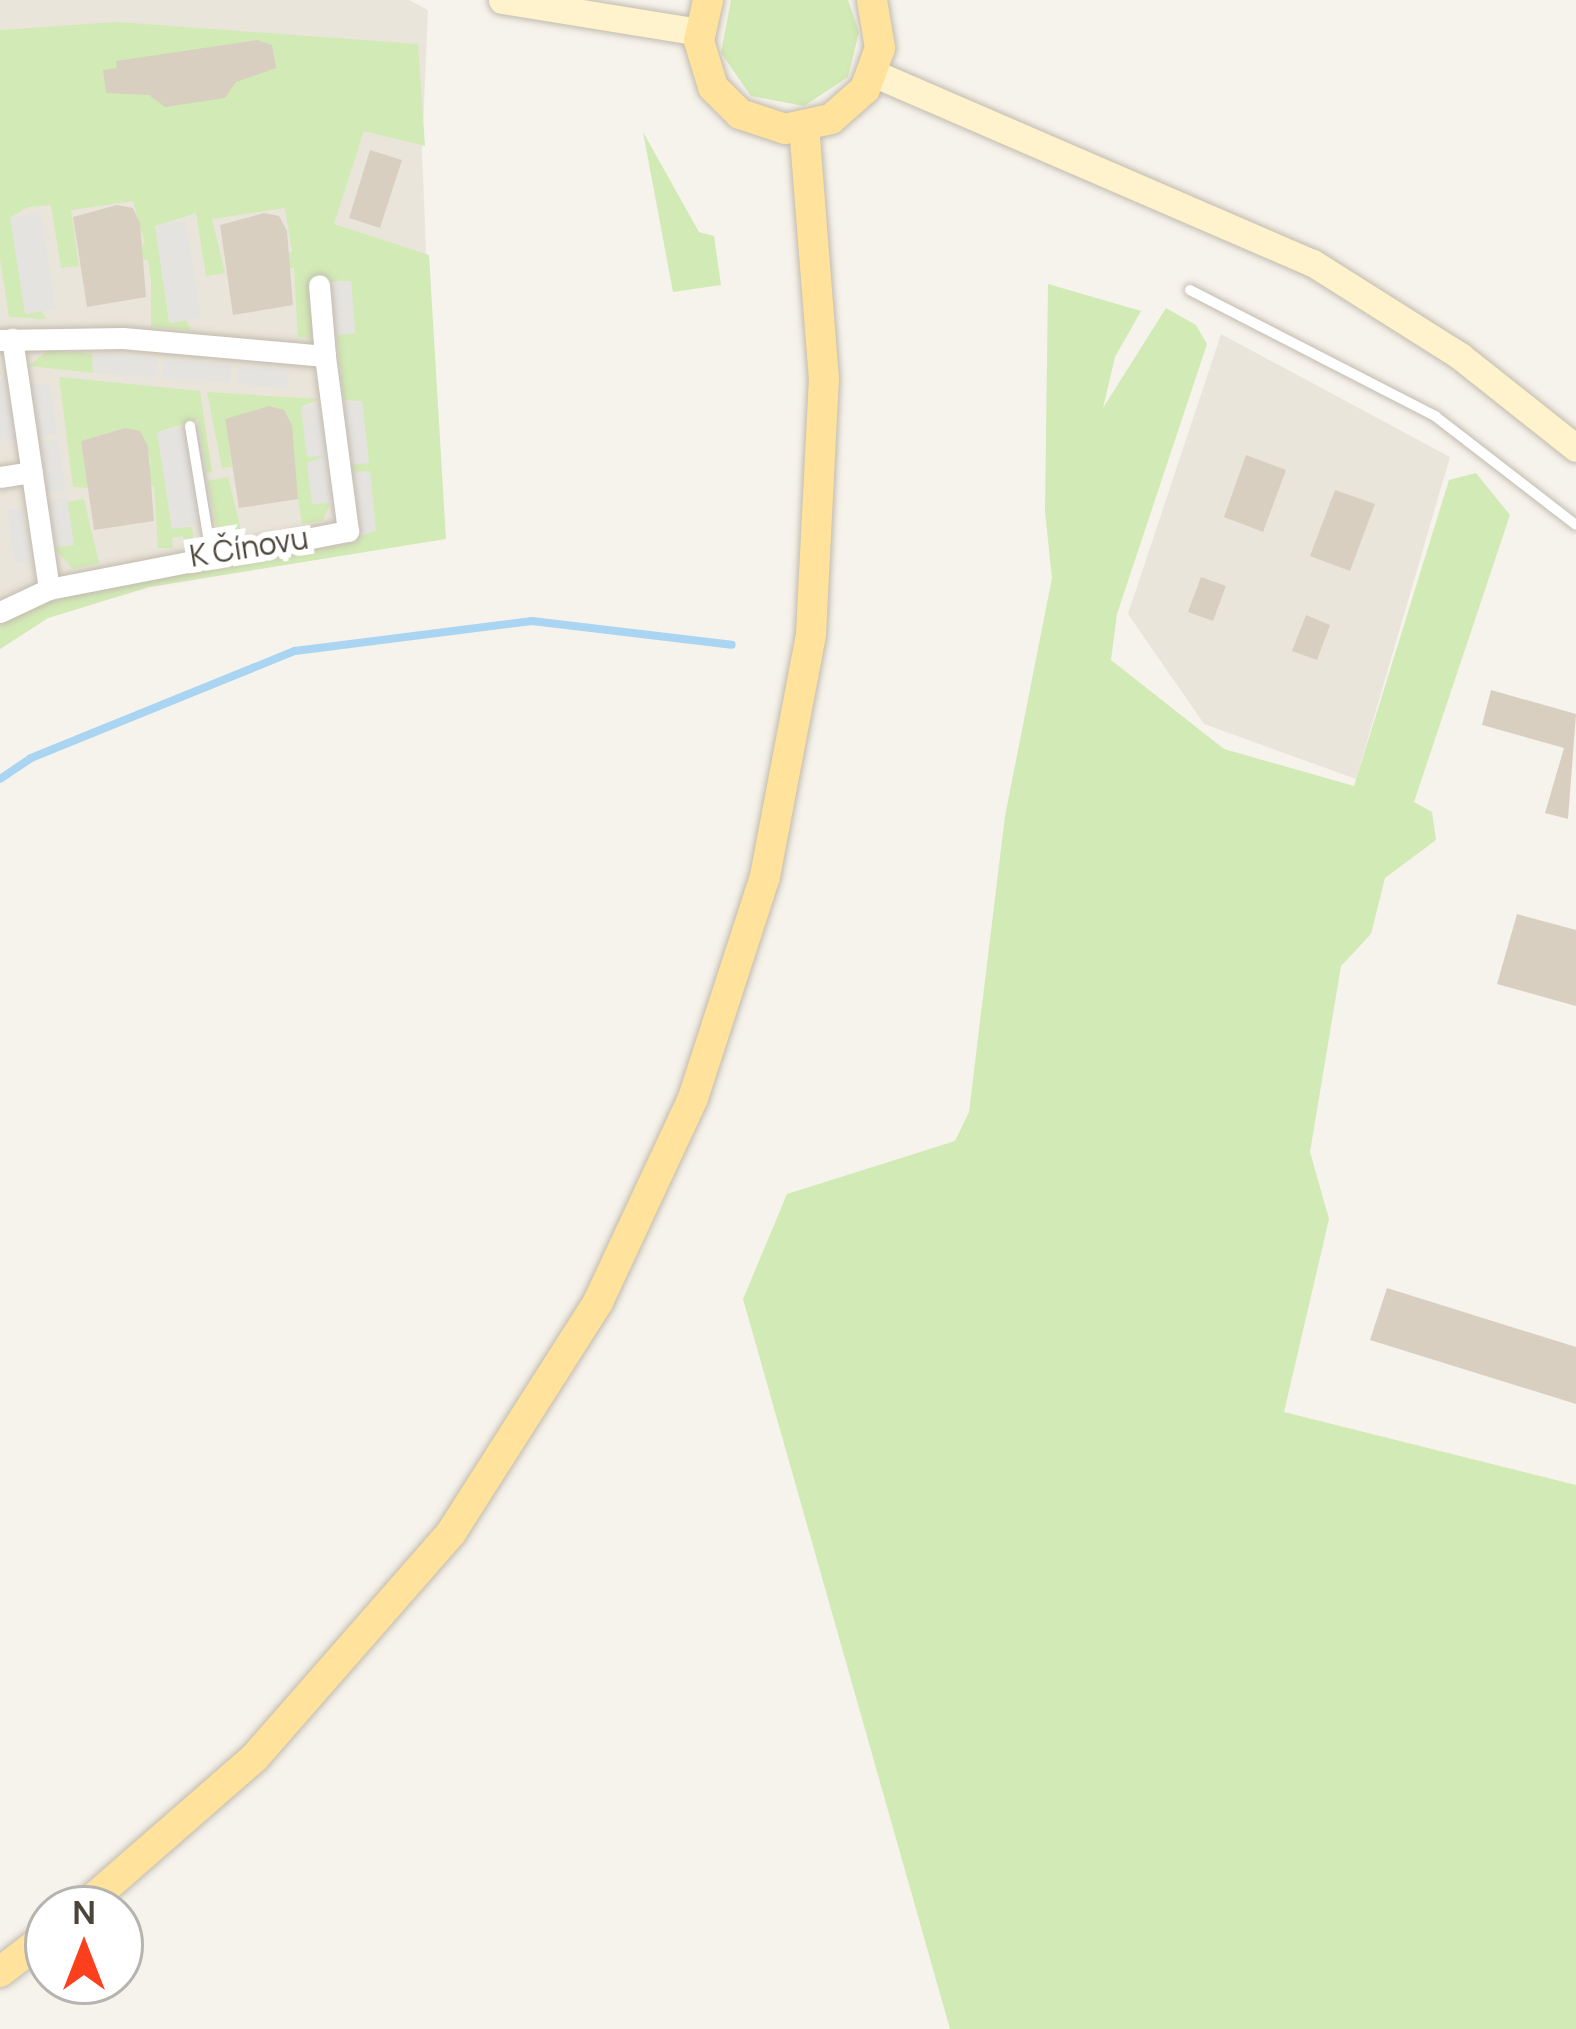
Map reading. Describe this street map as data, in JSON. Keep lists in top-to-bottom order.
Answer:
{
  "streets": {
    "street": ["K Čínovu"]
  },
  "north": "top"
}
